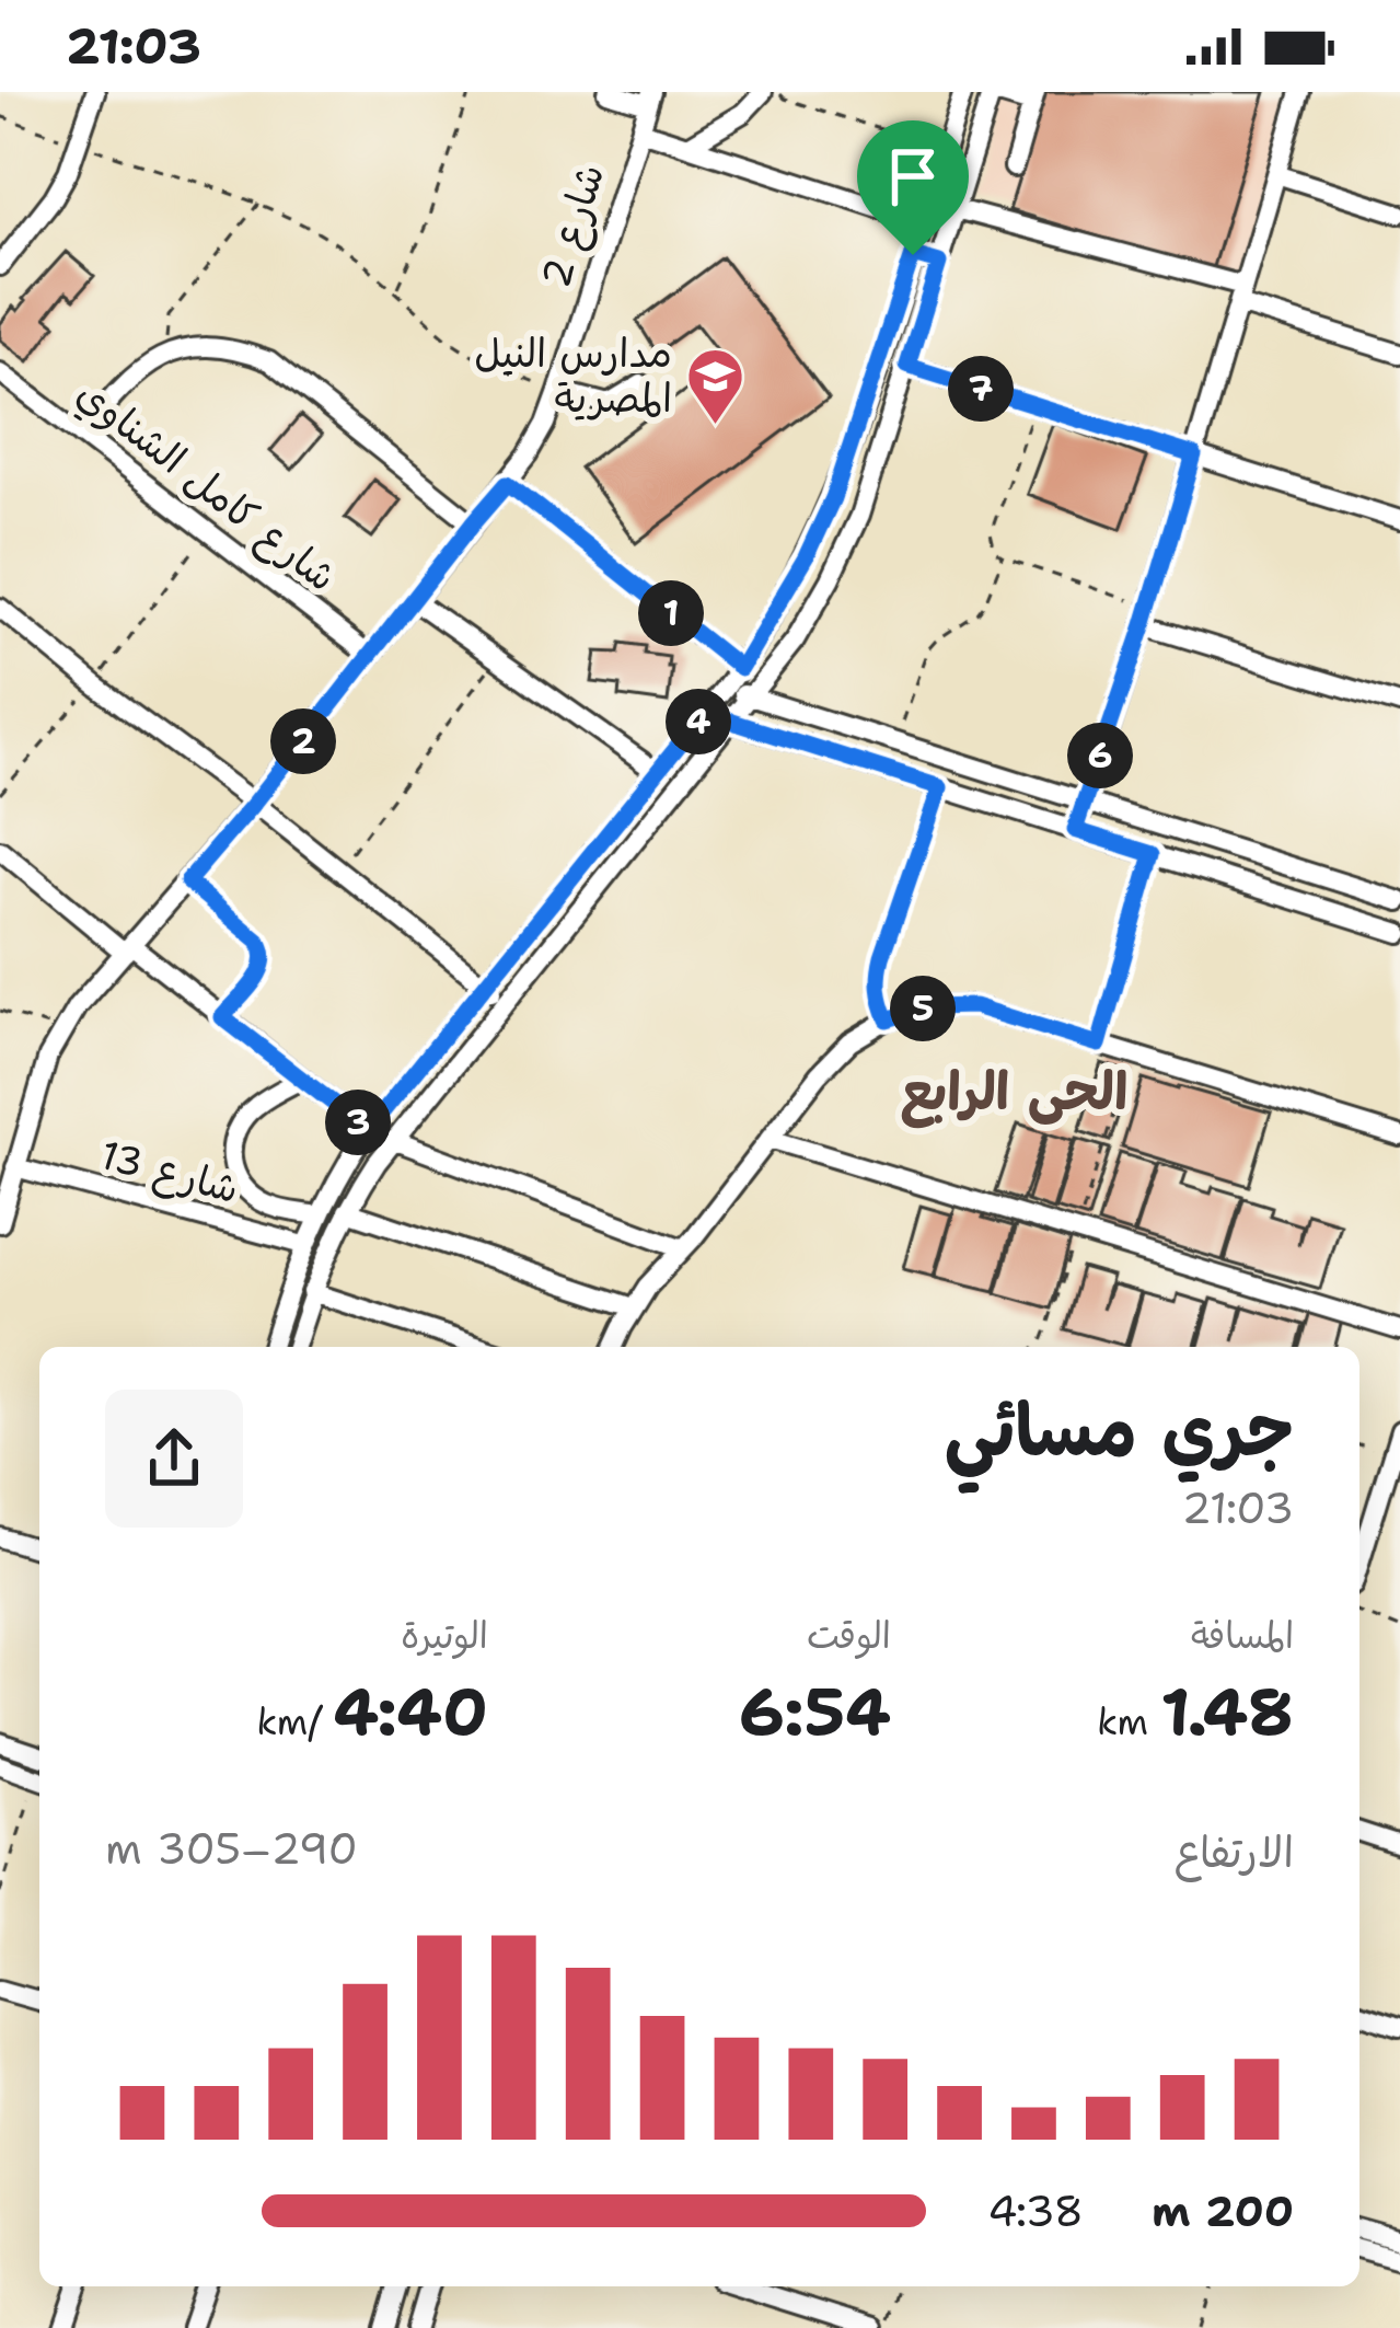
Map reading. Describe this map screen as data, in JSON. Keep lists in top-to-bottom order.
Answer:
{
  "streets": {
    "street": ["شارع 2", "شارع كامل الشناوي", "شارع 13"]
  },
  "crossings": [
    ["شارع 2", "شارع كامل الشناوي"],
    ["شارع 2", "شارع 13"]
  ],
  "districts": ["الحى الرابع"],
  "places": {
    "school or university": ["مدارس النيل المصرية"]
  },
  "page": {
    "status": "21:03",
    "pins": [
      "7",
      "1",
      "4",
      "2",
      "6",
      "5",
      "3"
    ],
    "heading": ["جري مسائي", "21:03"],
    "stats": [
      ["المسافة", "1.48 km"],
      ["الوقت", "6:54"],
      ["الوتيرة", "4:40 /km"]
    ],
    "chart": ["الارتفاع", "290–305 m"],
    "list": [
      {
        "name": "200 m",
        "note": "4:38"
      }
    ]
  }
}
